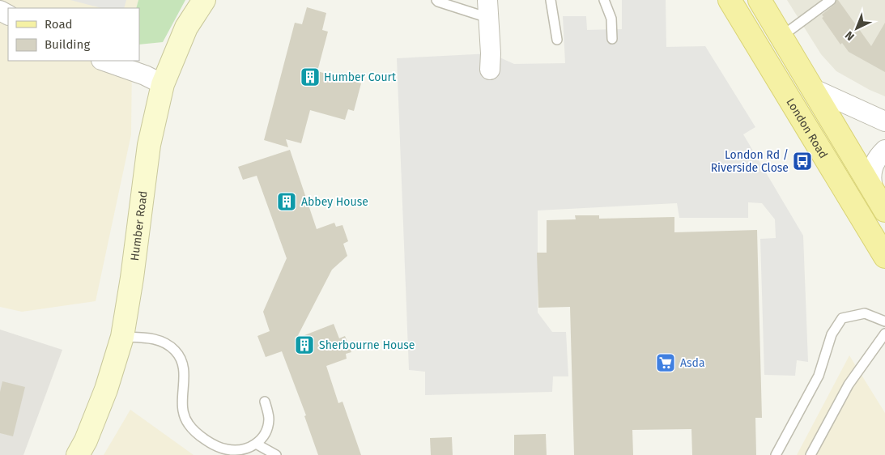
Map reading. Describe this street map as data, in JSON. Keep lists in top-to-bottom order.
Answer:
{
  "streets": {
    "main road": ["London Road", "Humber Road"]
  },
  "places": {
    "building": ["Humber Court", "Abbey House", "Sherbourne House"],
    "bus stop": ["London Rd / Riverside Close"],
    "supermarket": ["Asda"]
  },
  "legend": ["Road", "Building"],
  "north": "bottom left"
}
